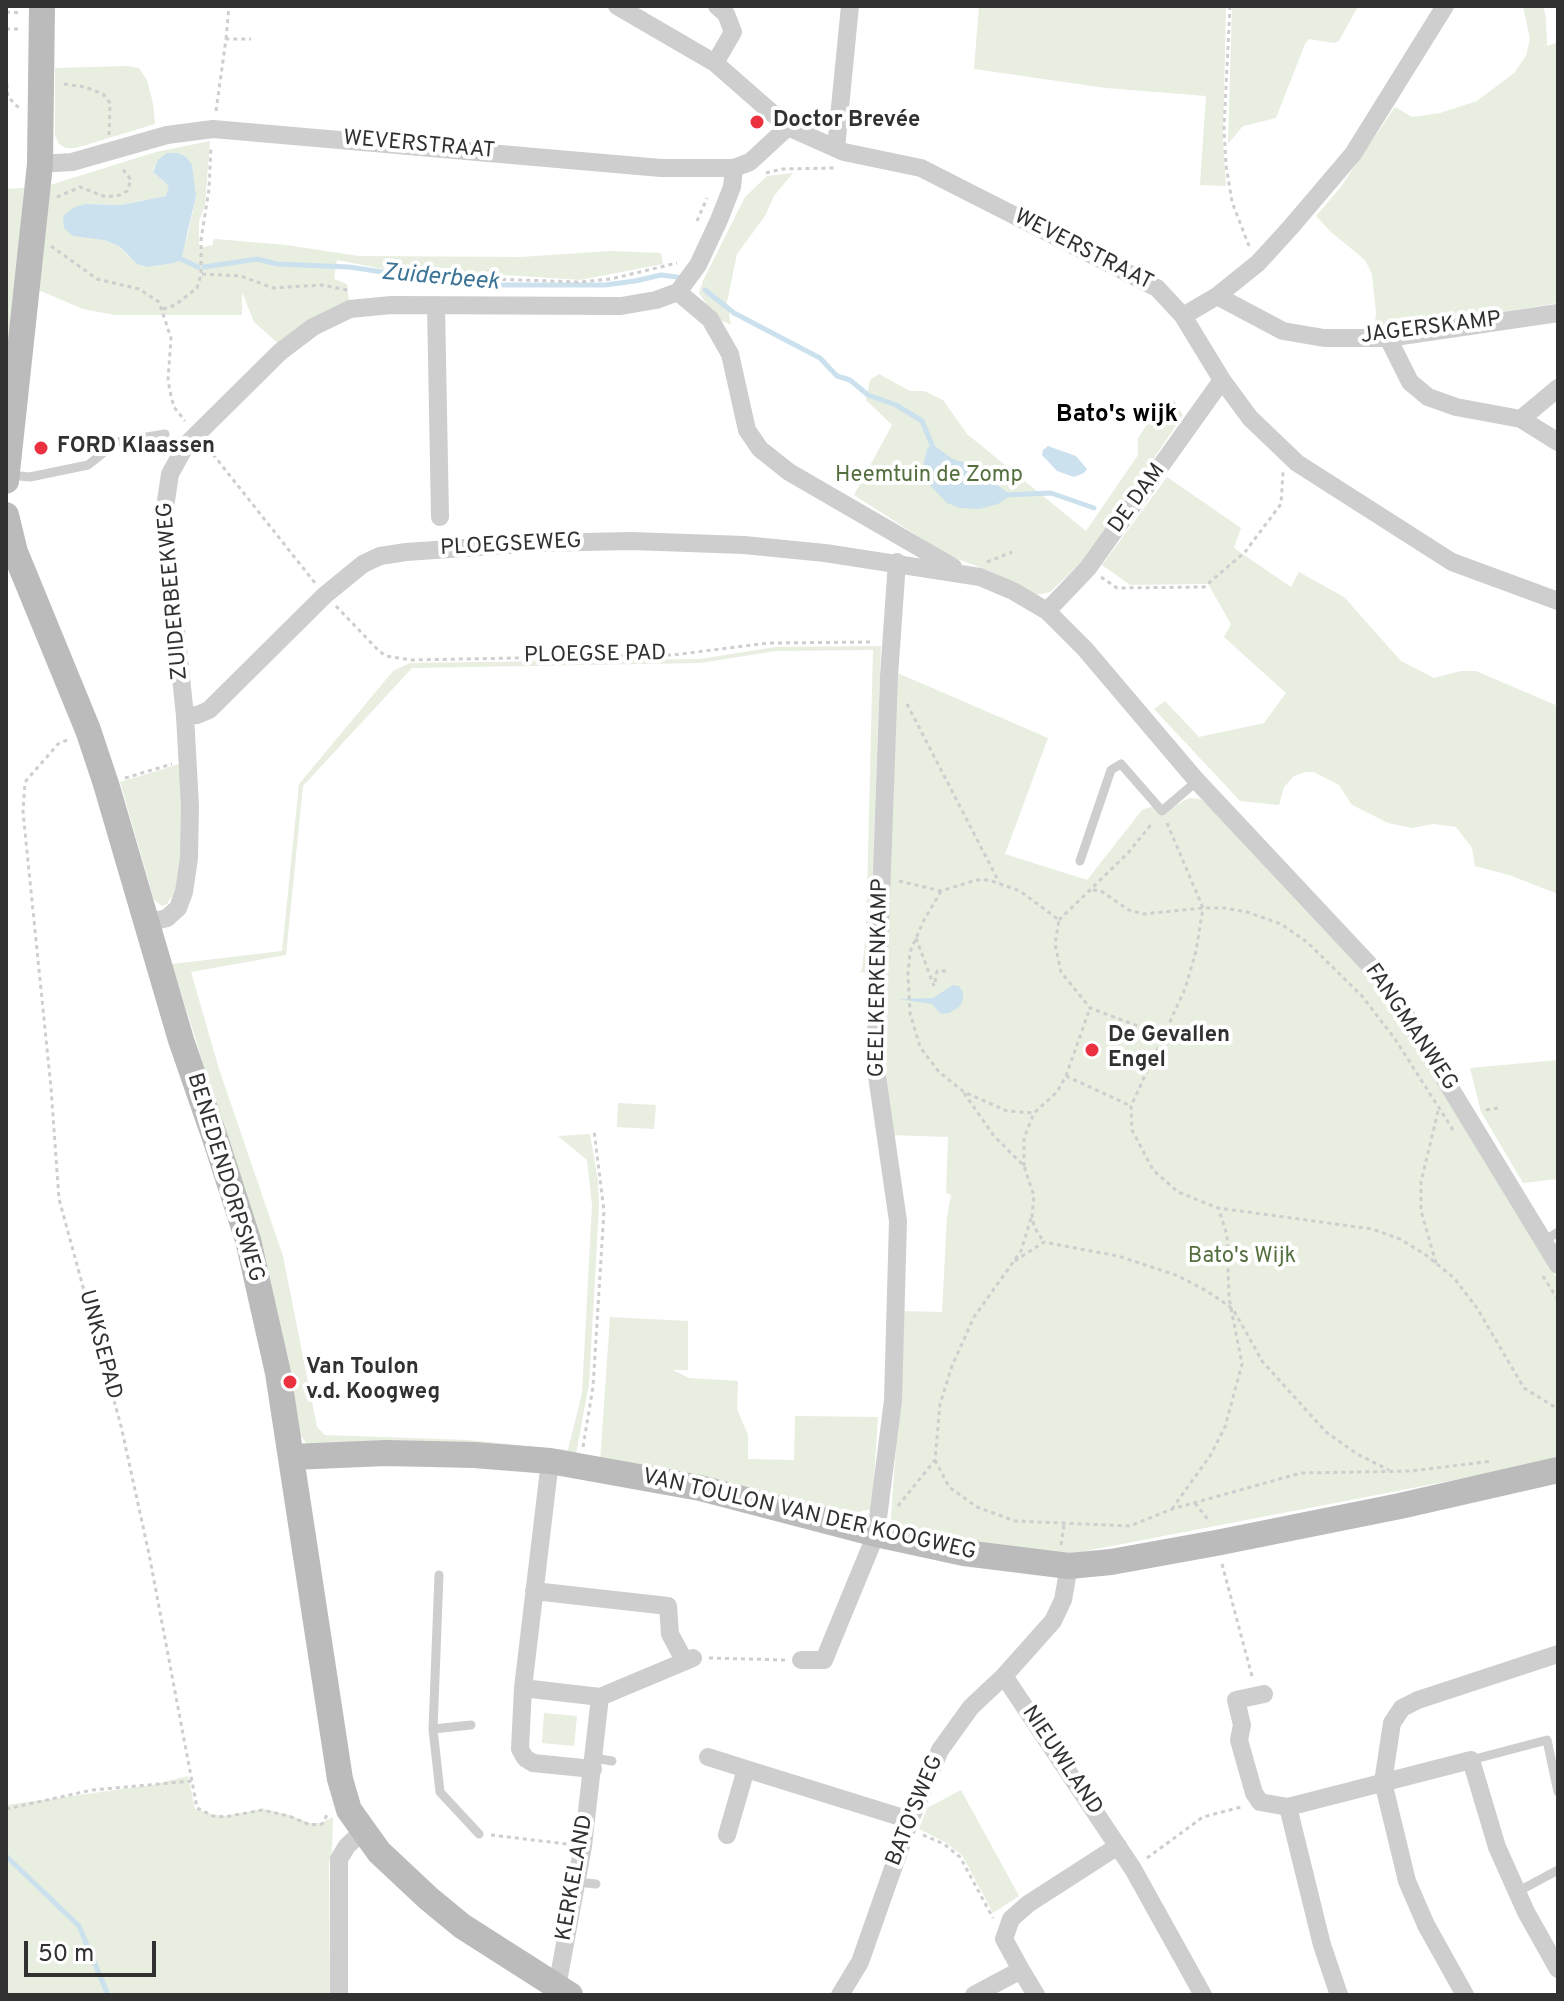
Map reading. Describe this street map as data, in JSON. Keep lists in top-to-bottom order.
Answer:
{
  "streets": {
    "street": [
      "WEVERSTRAAT",
      "JAGERSKAMP",
      "DE DAM",
      "PLOEGSEWEG",
      "ZUIDERBEEKWEG",
      "GEELKERKENKAMP",
      "FANGMANWEG",
      "BENEDENDORPSWEG",
      "VAN TOULON VAN DER KOOGWEG",
      "NIEUWLAND",
      "BATO'SWEG",
      "KERKELAND"
    ],
    "path": ["PLOEGSE PAD", "UNKSEPAD"]
  },
  "crossings": [
    ["WEVERSTRAAT", "DE DAM"],
    ["DE DAM", "FANGMANWEG"],
    ["PLOEGSEWEG", "ZUIDERBEEKWEG"],
    ["PLOEGSEWEG", "PLOEGSE PAD"],
    ["PLOEGSEWEG", "GEELKERKENKAMP"],
    ["PLOEGSEWEG", "FANGMANWEG"],
    ["ZUIDERBEEKWEG", "PLOEGSE PAD"],
    ["ZUIDERBEEKWEG", "FANGMANWEG"],
    ["ZUIDERBEEKWEG", "BENEDENDORPSWEG"],
    ["PLOEGSE PAD", "GEELKERKENKAMP"],
    ["GEELKERKENKAMP", "FANGMANWEG"],
    ["GEELKERKENKAMP", "VAN TOULON VAN DER KOOGWEG"],
    ["BENEDENDORPSWEG", "UNKSEPAD"],
    ["BENEDENDORPSWEG", "VAN TOULON VAN DER KOOGWEG"],
    ["BENEDENDORPSWEG", "KERKELAND"],
    ["VAN TOULON VAN DER KOOGWEG", "BATO'SWEG"],
    ["NIEUWLAND", "BATO'SWEG"]
  ],
  "districts": ["Bato's wijk"],
  "water": ["Zuiderbeek"],
  "parks": ["Heemtuin de Zomp", "Bato's Wijk"],
  "places": [
    "Doctor Brevée",
    "FORD Klaassen",
    "De Gevallen Engel",
    "Van Toulon v.d. Koogweg"
  ],
  "scale_bar": "50 m"
}
